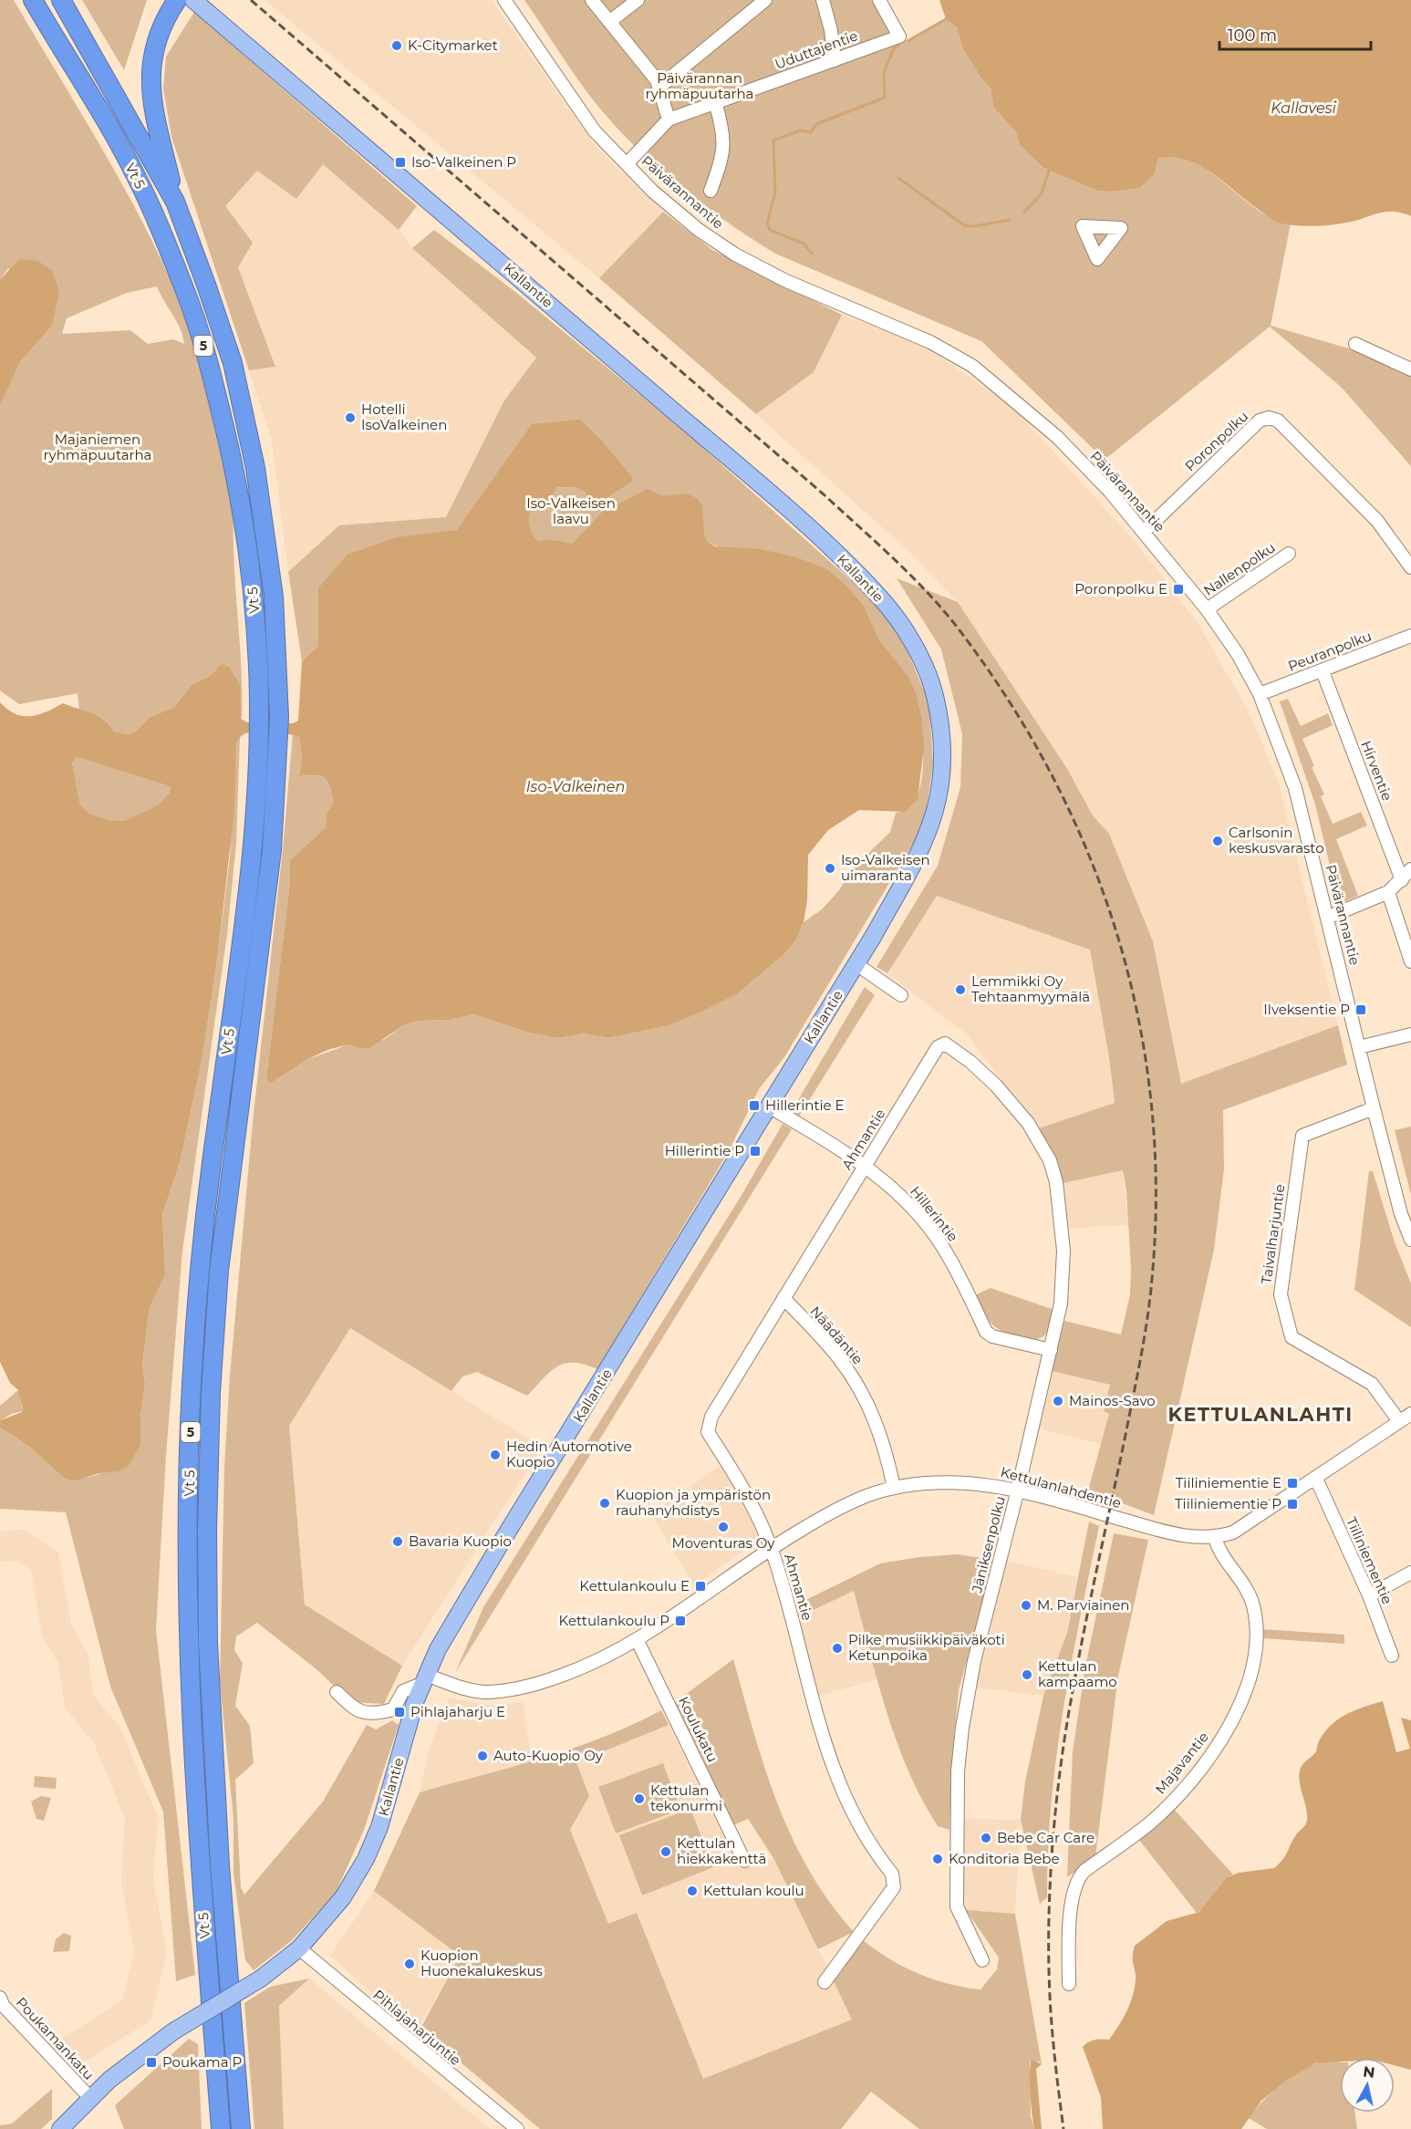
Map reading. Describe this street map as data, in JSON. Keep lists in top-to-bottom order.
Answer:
{
  "streets": {
    "highway": ["Vt 5", "5"],
    "main road": ["Kallantie"],
    "street": [
      "Uduttajentie",
      "Päivärannantie",
      "Poronpolku",
      "Nallenpolku",
      "Peuranpolku",
      "Hirventie",
      "Ahmantie",
      "Hillerintie",
      "Taivalharjuntie",
      "Näädäntie",
      "Kettulanlahdentie",
      "Jäniksenpolku",
      "Tiiliniementie",
      "Koulukatu",
      "Majavantie",
      "Pihlajaharjuntie",
      "Poukamankatu"
    ]
  },
  "crossings": [
    ["Uduttajentie", "Päivärannantie"],
    ["Päivärannantie", "Poronpolku"],
    ["Päivärannantie", "Nallenpolku"],
    ["Päivärannantie", "Peuranpolku"],
    ["Päivärannantie", "Taivalharjuntie"],
    ["Kallantie", "Hillerintie"],
    ["Kallantie", "Kettulanlahdentie"],
    ["Kallantie", "Pihlajaharjuntie"],
    ["Kallantie", "Poukamankatu"],
    ["Peuranpolku", "Hirventie"],
    ["Ahmantie", "Hillerintie"],
    ["Ahmantie", "Näädäntie"],
    ["Ahmantie", "Kettulanlahdentie"],
    ["Ahmantie", "Jäniksenpolku"],
    ["Hillerintie", "Jäniksenpolku"],
    ["Taivalharjuntie", "Kettulanlahdentie"],
    ["Näädäntie", "Kettulanlahdentie"],
    ["Kettulanlahdentie", "Jäniksenpolku"],
    ["Kettulanlahdentie", "Tiiliniementie"],
    ["Kettulanlahdentie", "Koulukatu"],
    ["Kettulanlahdentie", "Majavantie"]
  ],
  "districts": ["KETTULANLAHTI"],
  "water": ["Kallavesi", "Iso-Valkeinen"],
  "parks": ["Päivärannan ryhmäpuutarha", "Majaniemen ryhmäpuutarha", "Iso-Valkeisen laavu"],
  "places": {
    "other": [
      "K-Citymarket",
      "Hotelli IsoValkeinen",
      "Carlsonin keskusvarasto",
      "Iso-Valkeisen uimaranta",
      "Lemmikki Oy Tehtaanmyymälä",
      "Mainos-Savo",
      "Hedin Automotive Kuopio",
      "Kuopion ja ympäristön rauhanyhdistys",
      "Moventuras Oy",
      "Bavaria Kuopio",
      "M. Parviainen",
      "Pilke musiikkipäiväkoti Ketunpoika",
      "Kettulan kampaamo",
      "Auto-Kuopio Oy",
      "Kettulan tekonurmi",
      "Bebe Car Care",
      "Kettulan hiekkakenttä",
      "Konditoria Bebe",
      "Kettulan koulu",
      "Kuopion Huonekalukeskus"
    ],
    "transit": [
      "Iso-Valkeinen P",
      "Poronpolku E",
      "Ilveksentie P",
      "Hillerintie E",
      "Hillerintie P",
      "Tiiliniementie E",
      "Tiiliniementie P",
      "Kettulankoulu E",
      "Kettulankoulu P",
      "Pihlajaharju E",
      "Poukama P"
    ]
  },
  "scale_bar": "100 m",
  "north": "top"
}
